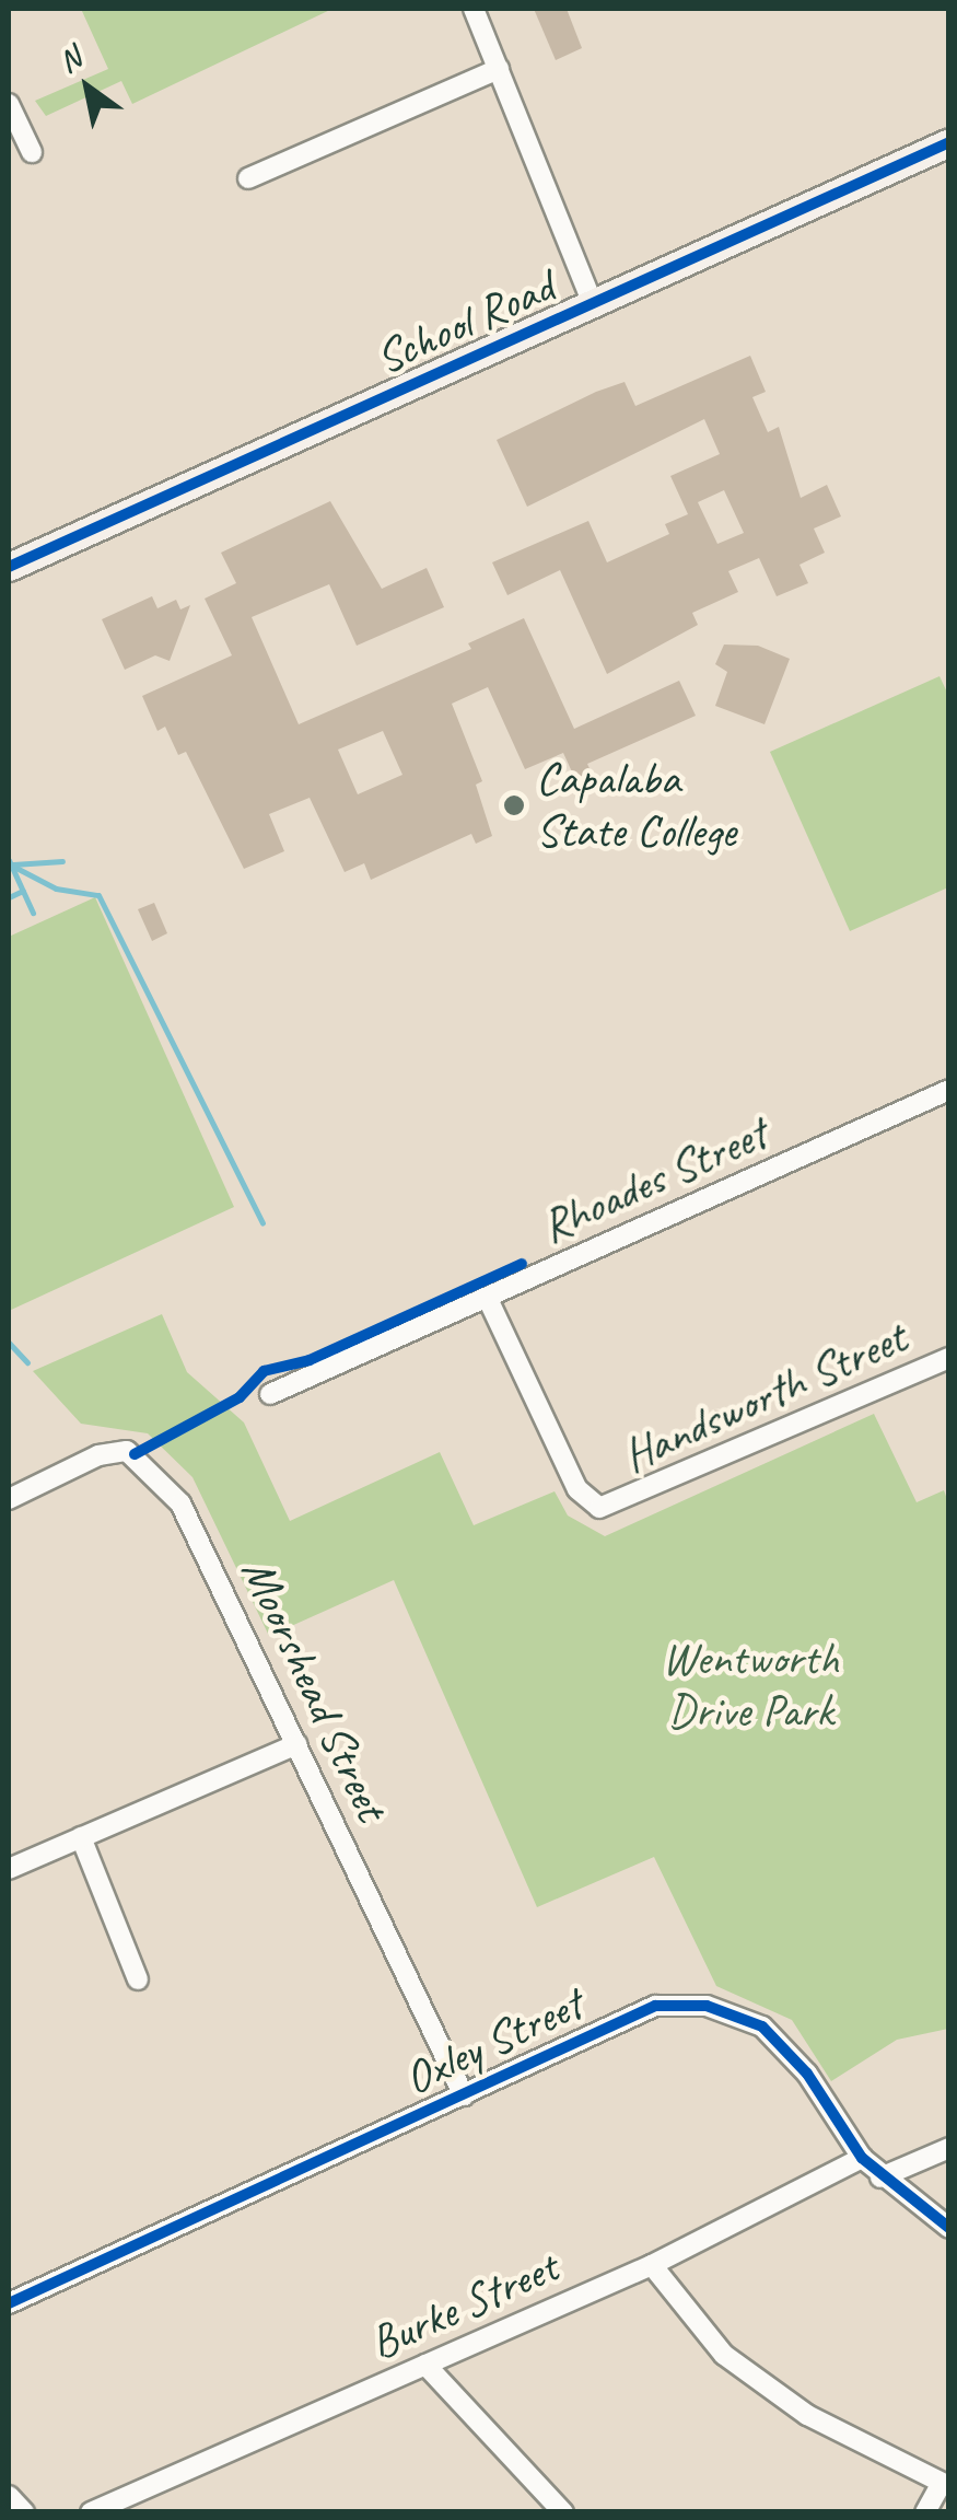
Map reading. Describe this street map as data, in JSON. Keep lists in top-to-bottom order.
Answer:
{
  "streets": {
    "street": [
      "School Road",
      "Rhoades Street",
      "Handsworth Street",
      "Moorshead Street",
      "Oxley Street",
      "Burke Street"
    ]
  },
  "crossings": [
    ["Rhoades Street", "Handsworth Street"],
    ["Moorshead Street", "Oxley Street"],
    ["Oxley Street", "Burke Street"]
  ],
  "parks": ["Wentworth Drive Park"],
  "places": ["Capalaba State College"],
  "north": "top left"
}
